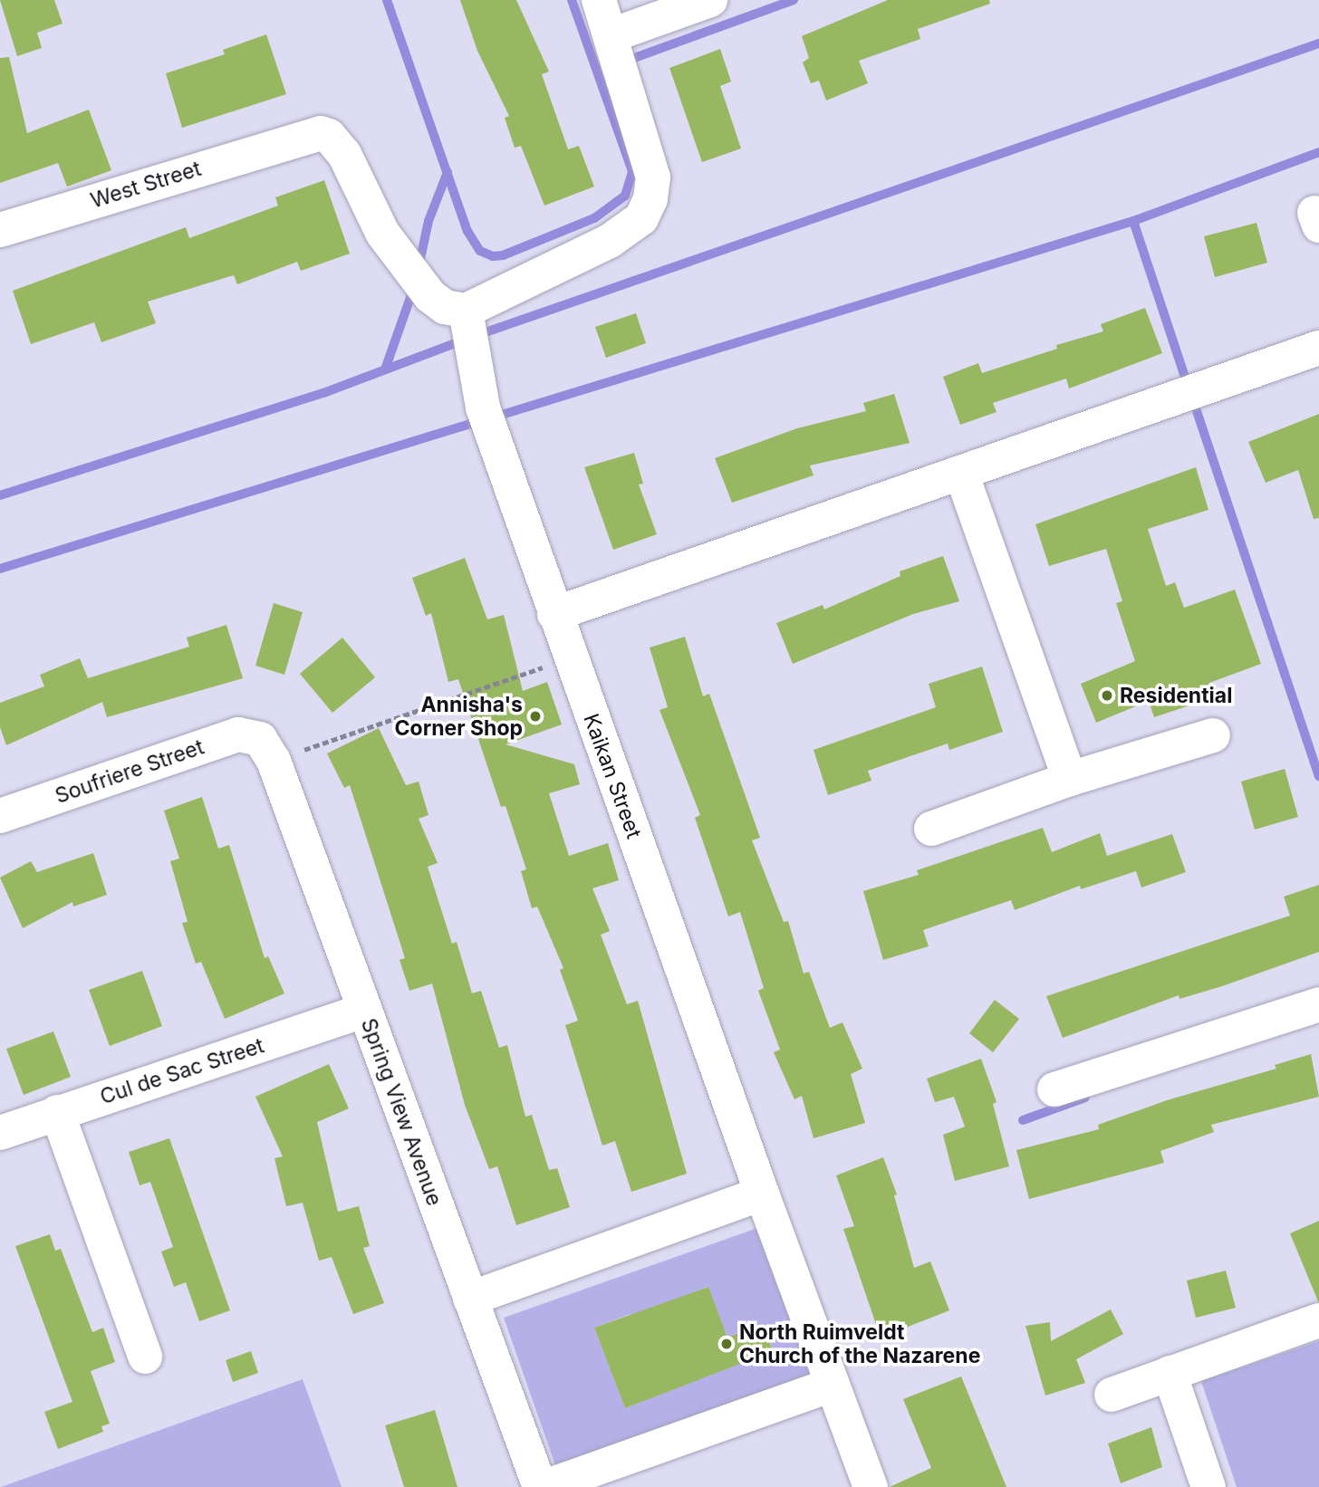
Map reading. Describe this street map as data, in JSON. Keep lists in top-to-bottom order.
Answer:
{
  "streets": {
    "street": [
      "West Street",
      "Soufriere Street",
      "Kaikan Street",
      "Cul de Sac Street",
      "Spring View Avenue"
    ]
  },
  "crossings": [
    ["West Street", "Kaikan Street"],
    ["Soufriere Street", "Spring View Avenue"],
    ["Cul de Sac Street", "Spring View Avenue"]
  ],
  "places": ["Residential", "Annisha's Corner Shop", "North Ruimveldt Church of the Nazarene"]
}
